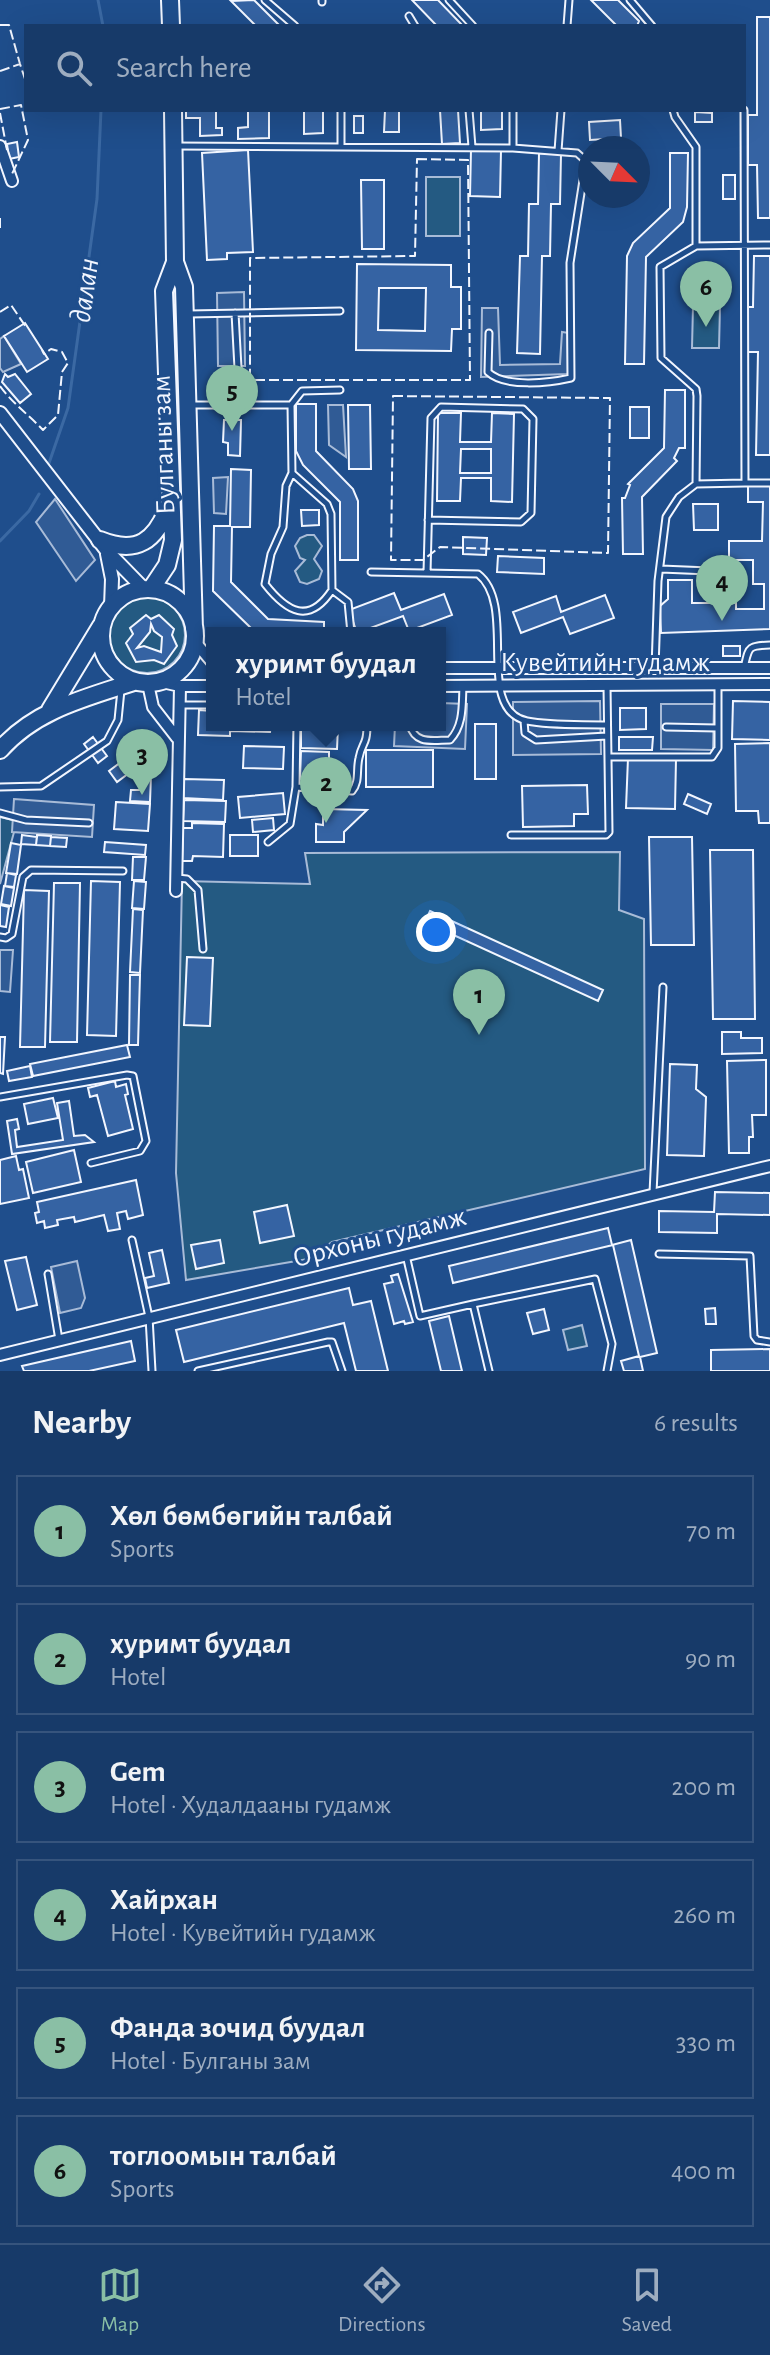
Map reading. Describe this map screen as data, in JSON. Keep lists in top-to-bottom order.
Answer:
{
  "streets": {
    "highway": ["Булганы зам"],
    "street": ["Кувейтийн гудамж", "Орхоны гудамж"]
  },
  "water": ["далан"],
  "north": "bottom right",
  "page": {
    "search": "Search here",
    "pins": [
      "6",
      "5",
      "4",
      "3",
      "2",
      "1"
    ],
    "popup": ["хуримт буудал", "Hotel"],
    "heading": ["Nearby", "6 results"],
    "list": [
      {
        "mark": "1",
        "name": "Хөл бөмбөгийн талбай",
        "note": "Sports",
        "value": "70 m"
      },
      {
        "mark": "2",
        "name": "хуримт буудал",
        "note": "Hotel",
        "value": "90 m"
      },
      {
        "mark": "3",
        "name": "Gem",
        "note": "Hotel · Худалдааны гудамж",
        "value": "200 m"
      },
      {
        "mark": "4",
        "name": "Хайрхан",
        "note": "Hotel · Кувейтийн гудамж",
        "value": "260 m"
      },
      {
        "mark": "5",
        "name": "Фанда зочид буудал",
        "note": "Hotel · Булганы зам",
        "value": "330 m"
      },
      {
        "mark": "6",
        "name": "тоглоомын талбай",
        "note": "Sports",
        "value": "400 m"
      }
    ],
    "nav": ["Map", "Directions", "Saved"]
  }
}
